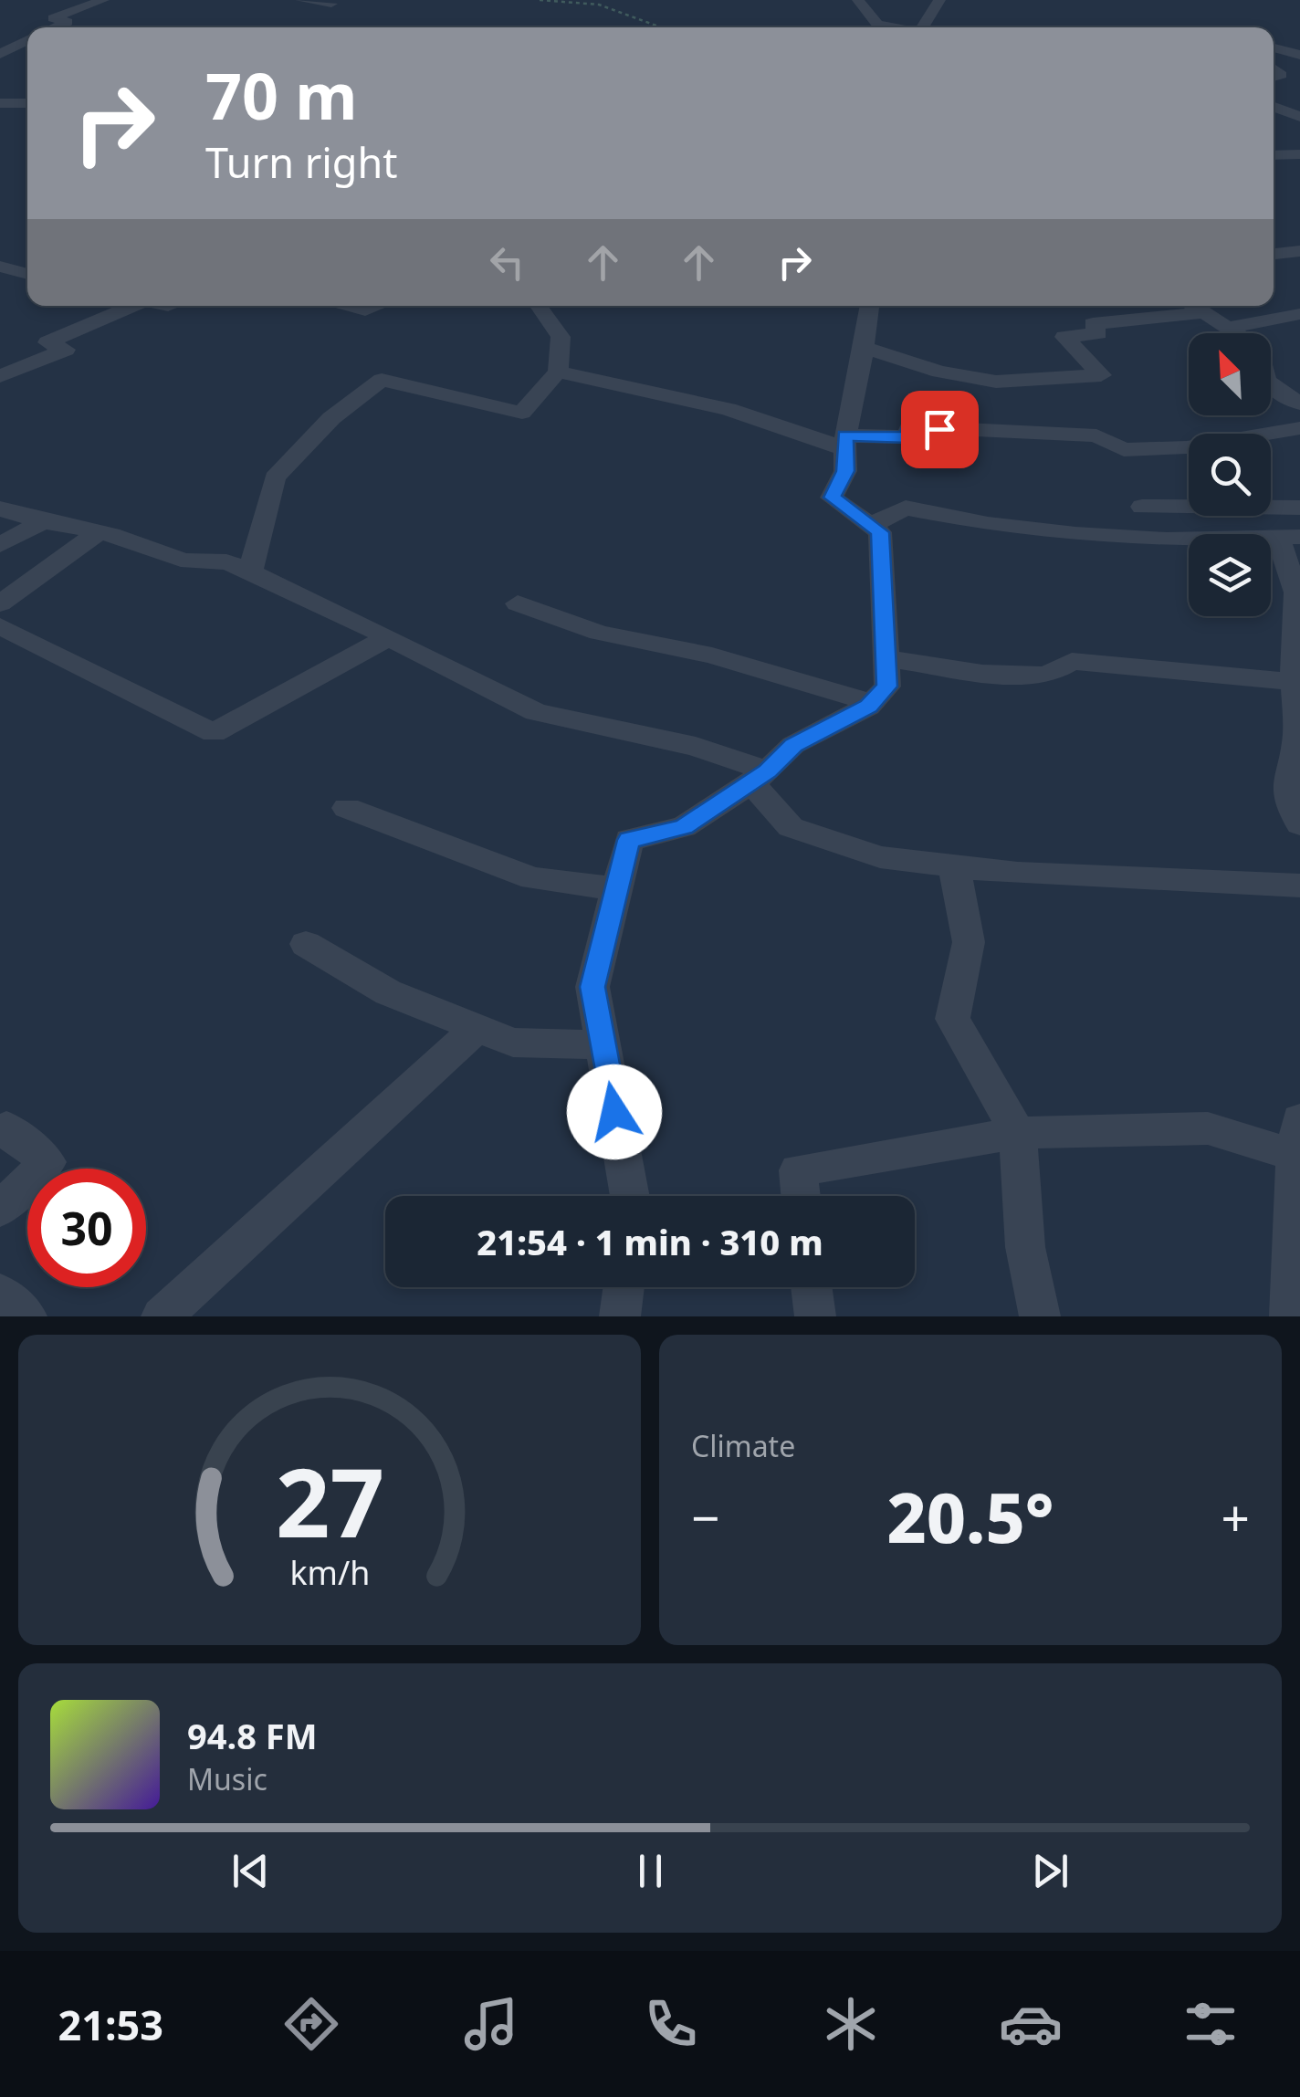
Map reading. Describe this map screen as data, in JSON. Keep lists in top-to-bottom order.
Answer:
{
  "north": "top left",
  "page": {
    "turn": ["70 m", "Turn right"],
    "limit": "30",
    "trip": "21:54 · 1 min · 310 m",
    "tile": "Climate",
    "heat": ["−", "20.5°", "+"],
    "song": ["94.8 FM", "Music"],
    "tabs": "21:53",
    "gauge": ["27", "km/h"]
  }
}
